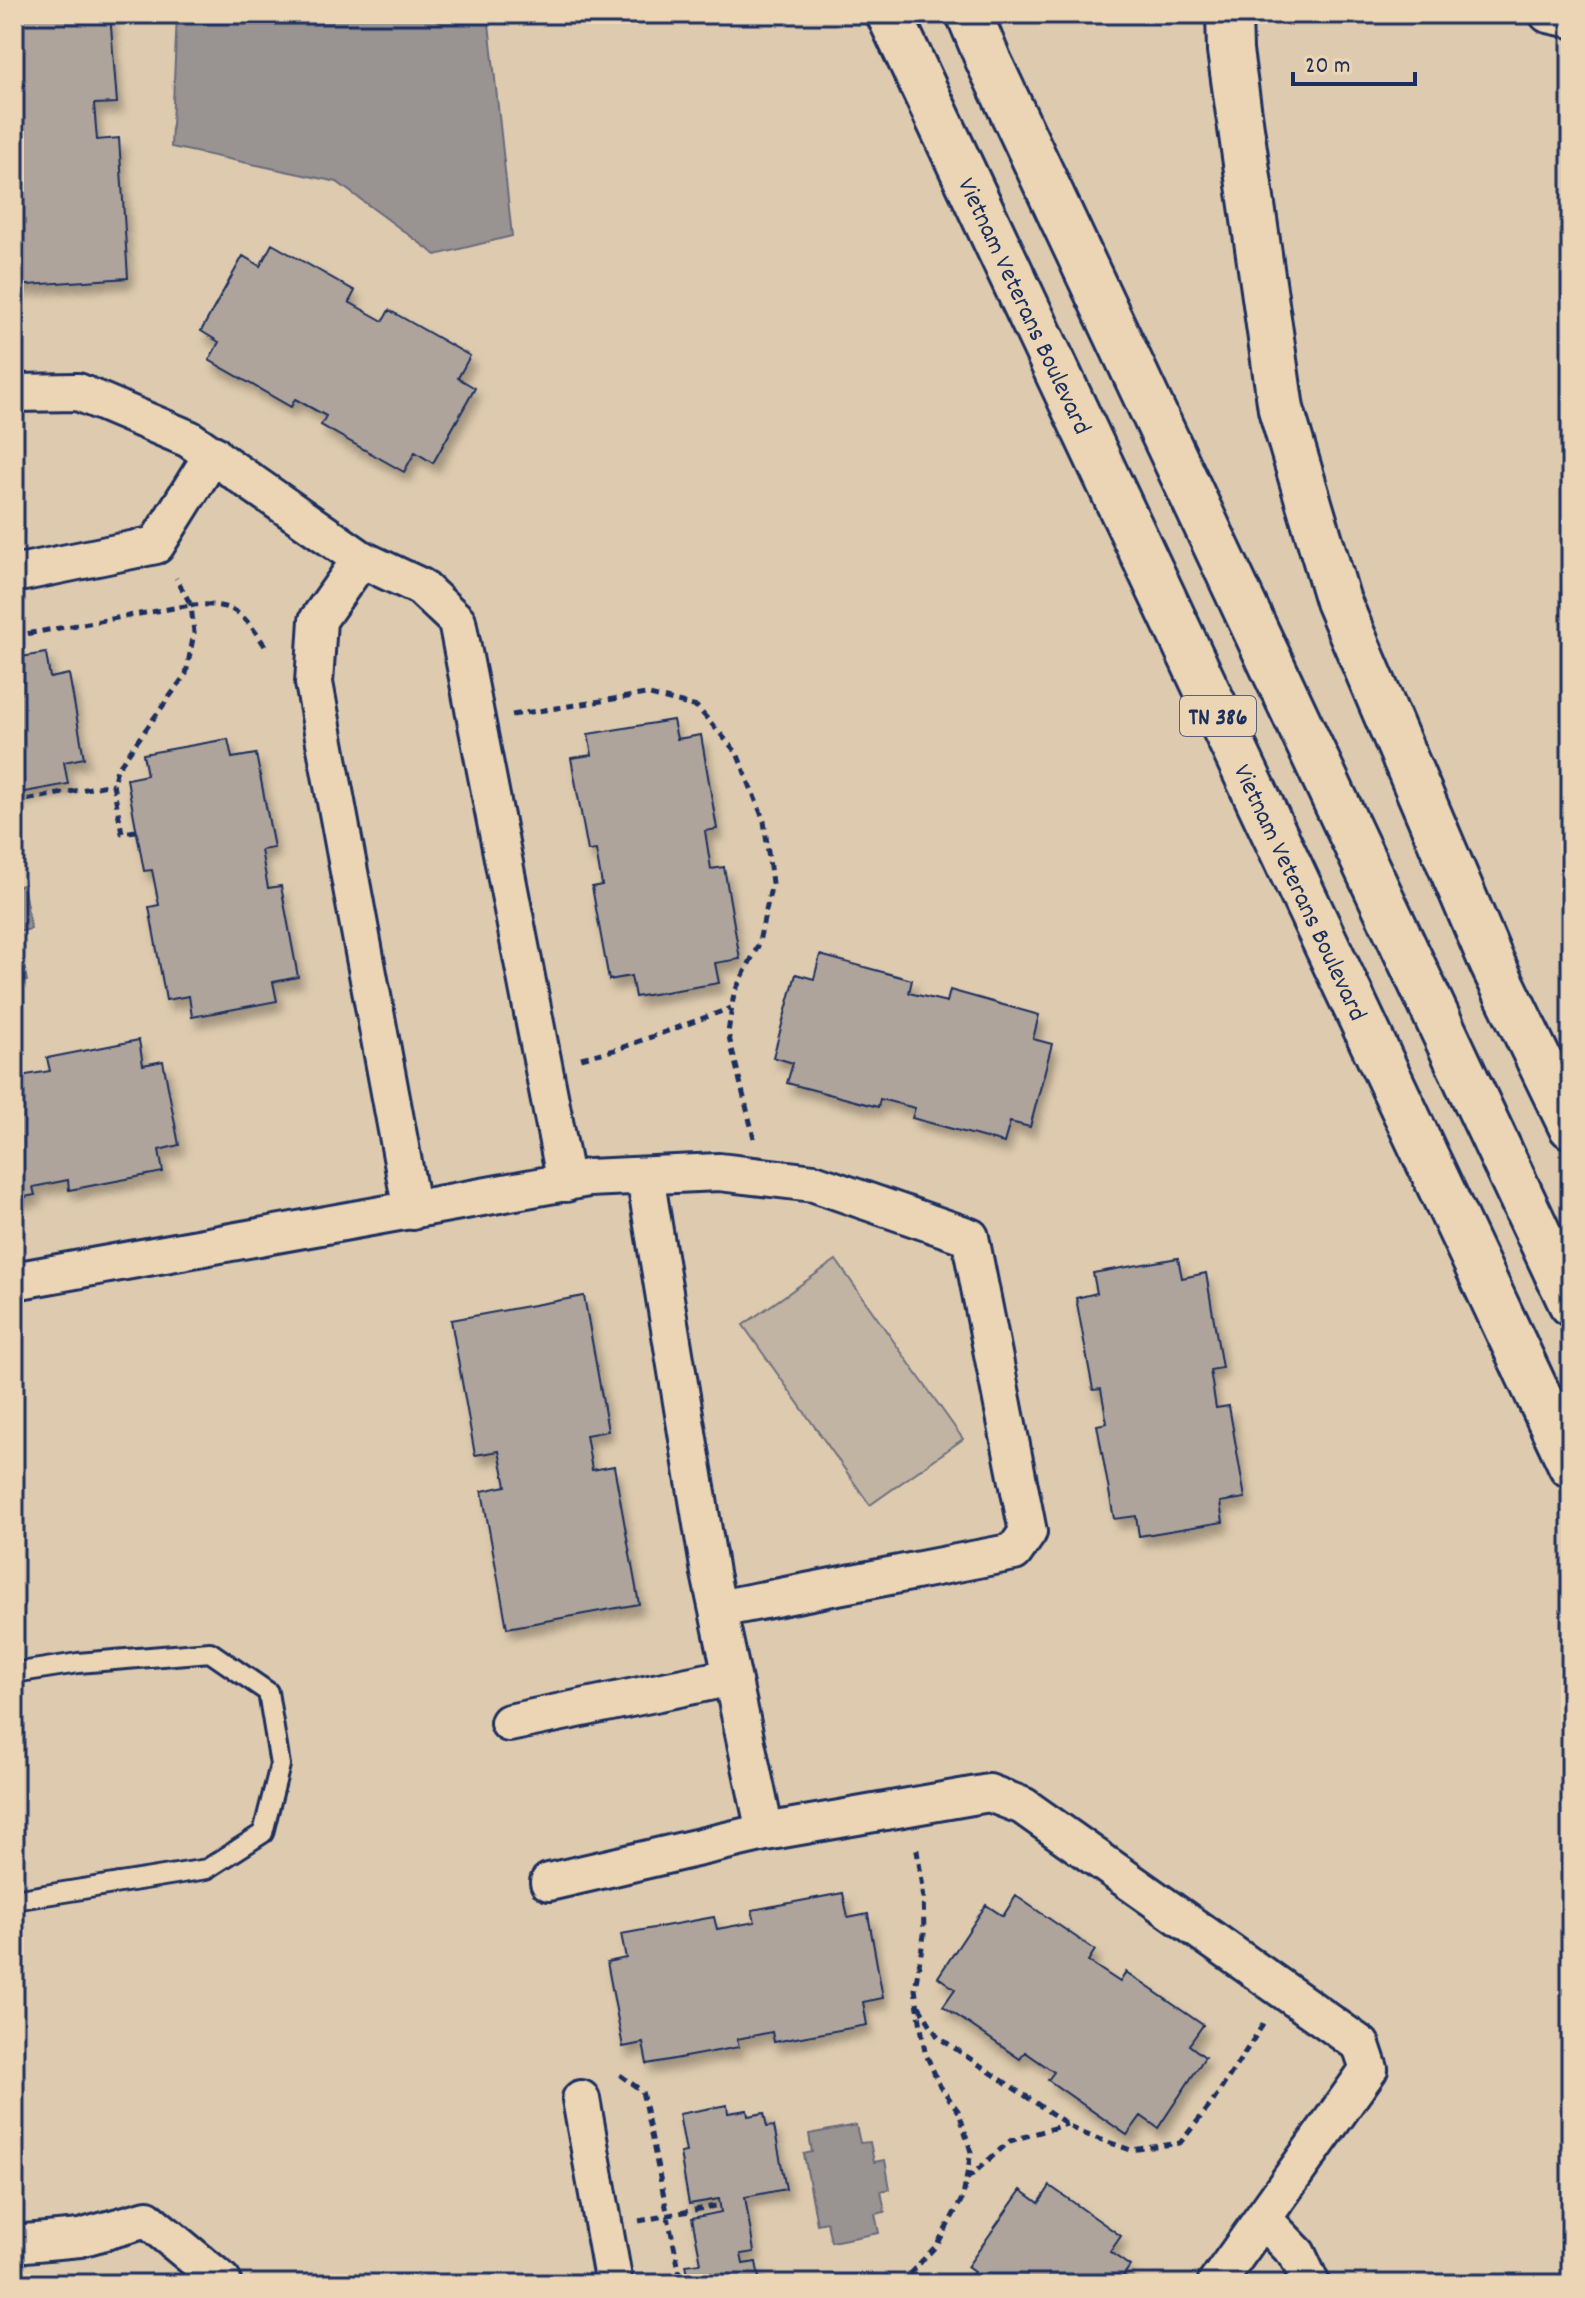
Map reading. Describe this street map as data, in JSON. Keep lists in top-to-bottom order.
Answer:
{
  "streets": {
    "highway": ["Vietnam Veterans Boulevard", "TN 386"]
  },
  "scale_bar": "20 m"
}
